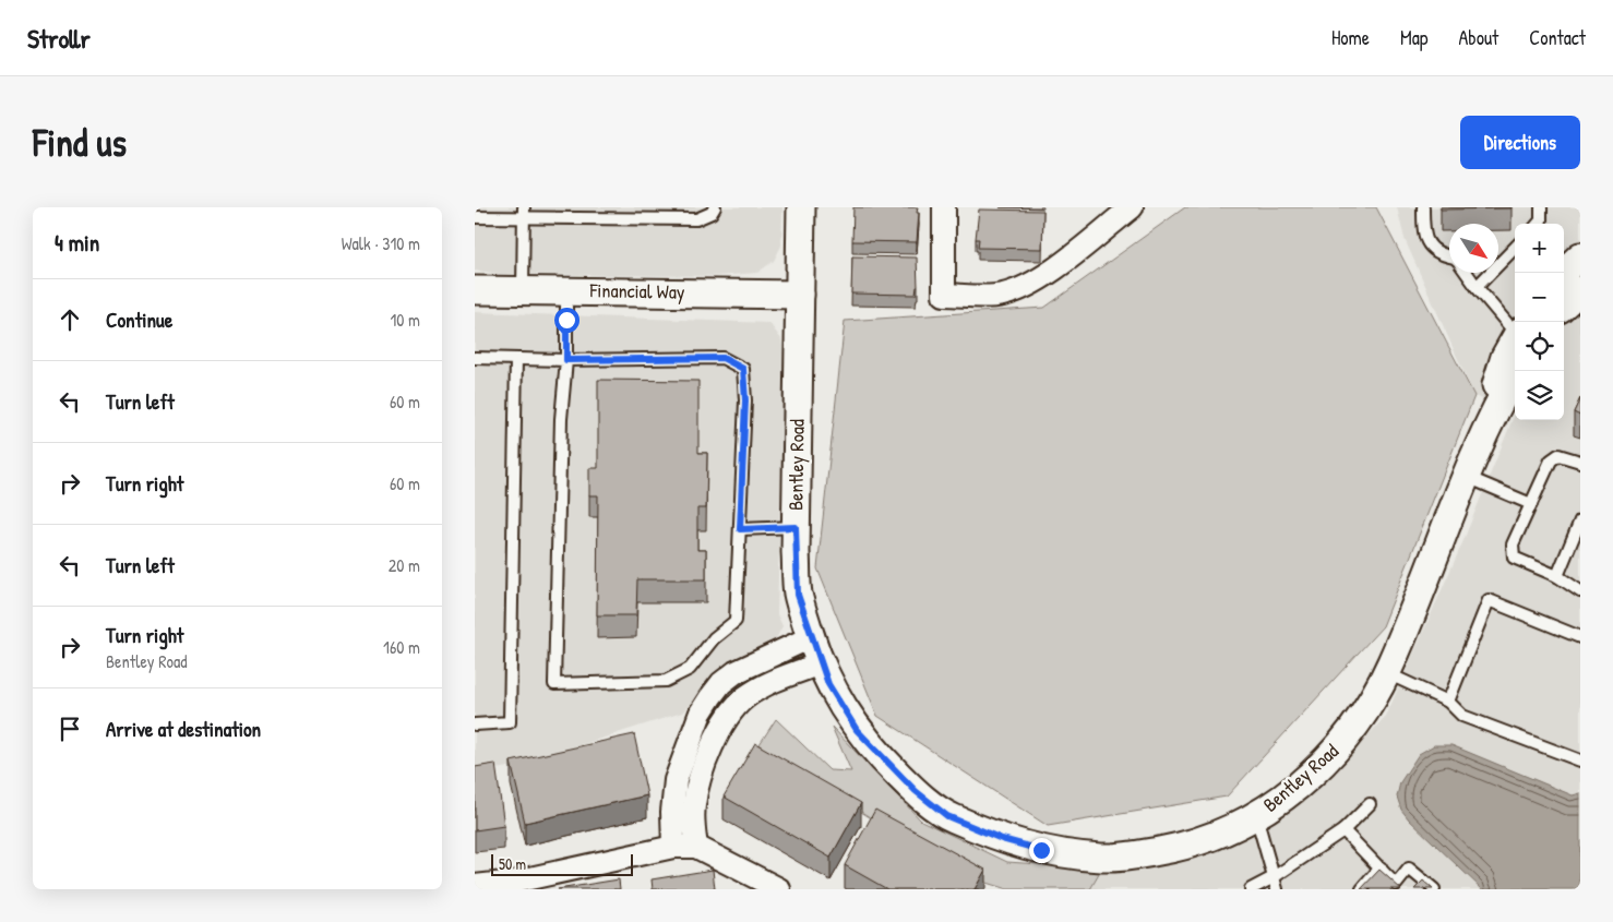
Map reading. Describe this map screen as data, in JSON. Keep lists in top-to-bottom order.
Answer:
{
  "streets": {
    "street": ["Financial Way", "Bentley Road"]
  },
  "crossings": [
    ["Financial Way", "Bentley Road"]
  ],
  "scale_bar": "50 m",
  "north": "bottom right",
  "page": {
    "header": "Strollr",
    "nav": [
      "Home",
      "Map",
      "About",
      "Contact"
    ],
    "buttons": "Directions",
    "title": "Find us",
    "heading": ["4 min", "Walk · 310 m"],
    "map_buttons": ["+", "−"],
    "list": [
      ["Continue", "10 m"],
      ["Turn left", "60 m"],
      ["Turn right", "60 m"],
      ["Turn left", "20 m"],
      ["Turn right", "Bentley Road", "160 m"],
      "Arrive at destination"
    ],
    "scale": "50 m"
  }
}
